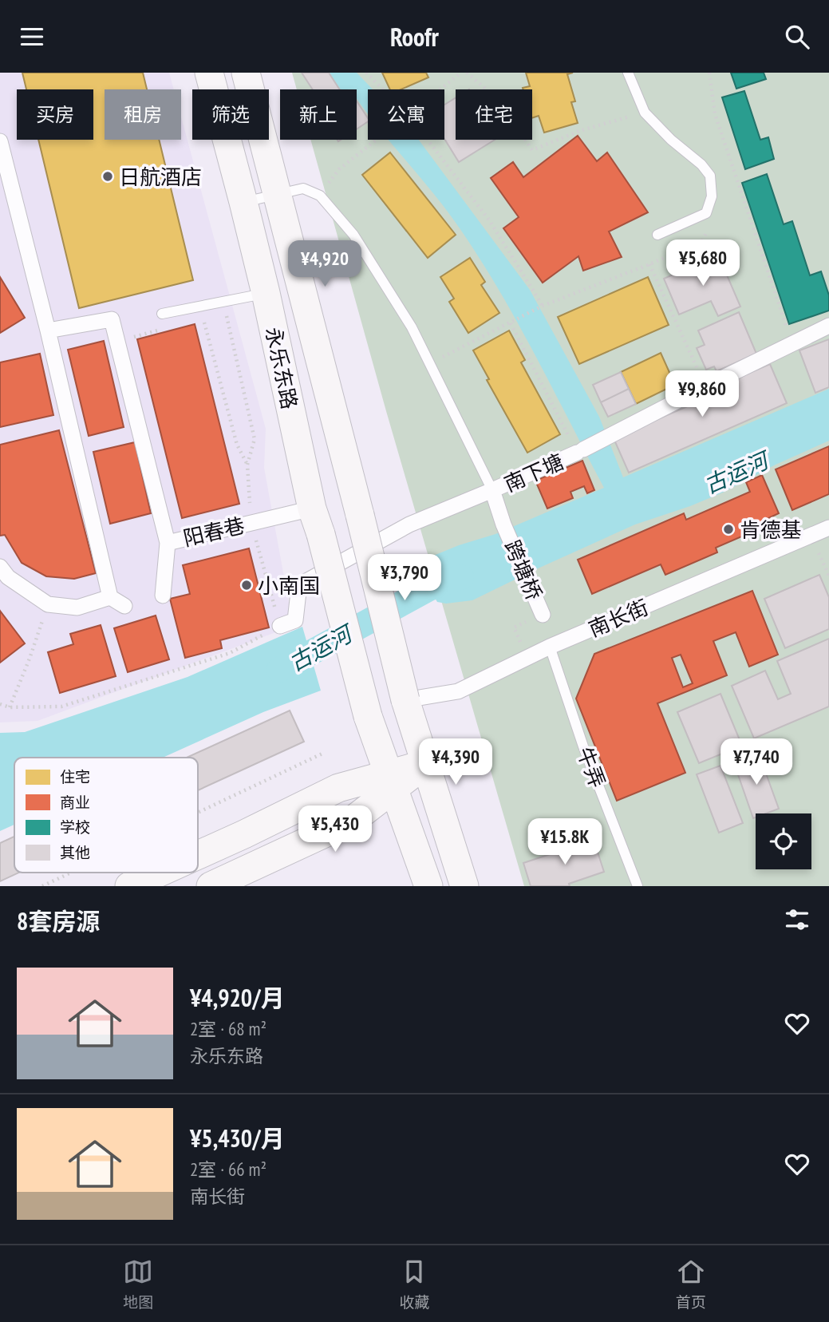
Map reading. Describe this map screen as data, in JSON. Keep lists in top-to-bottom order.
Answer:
{
  "streets": {
    "main road": ["永乐东路"],
    "street": [
      "南下塘",
      "阳春巷",
      "跨塘桥",
      "南长街"
    ],
    "lane": ["牛弄"]
  },
  "crossings": [
    ["永乐东路", "阳春巷"],
    ["永乐东路", "南长街"],
    ["南下塘", "跨塘桥"],
    ["南长街", "牛弄"]
  ],
  "water": ["古运河"],
  "places": ["日航酒店", "肯德基", "小南国"],
  "legend": [
    "住宅",
    "商业",
    "学校",
    "其他"
  ],
  "page": {
    "header": "Roofr",
    "chip": [
      "买房",
      "租房",
      "筛选",
      "新上",
      "公寓",
      "住宅"
    ],
    "price": [
      "¥5,680",
      "¥4,920",
      "¥9,860",
      "¥3,790",
      "¥4,390",
      "¥7,740",
      "¥5,430",
      "¥15.8K"
    ],
    "heading": "8套房源",
    "list": [
      {
        "name": "¥4,920/月",
        "note": "2室 · 68 m² · 永乐东路"
      },
      {
        "name": "¥5,430/月",
        "note": "2室 · 66 m² · 南长街"
      }
    ],
    "tabs": ["地图", "收藏", "首页"]
  }
}
